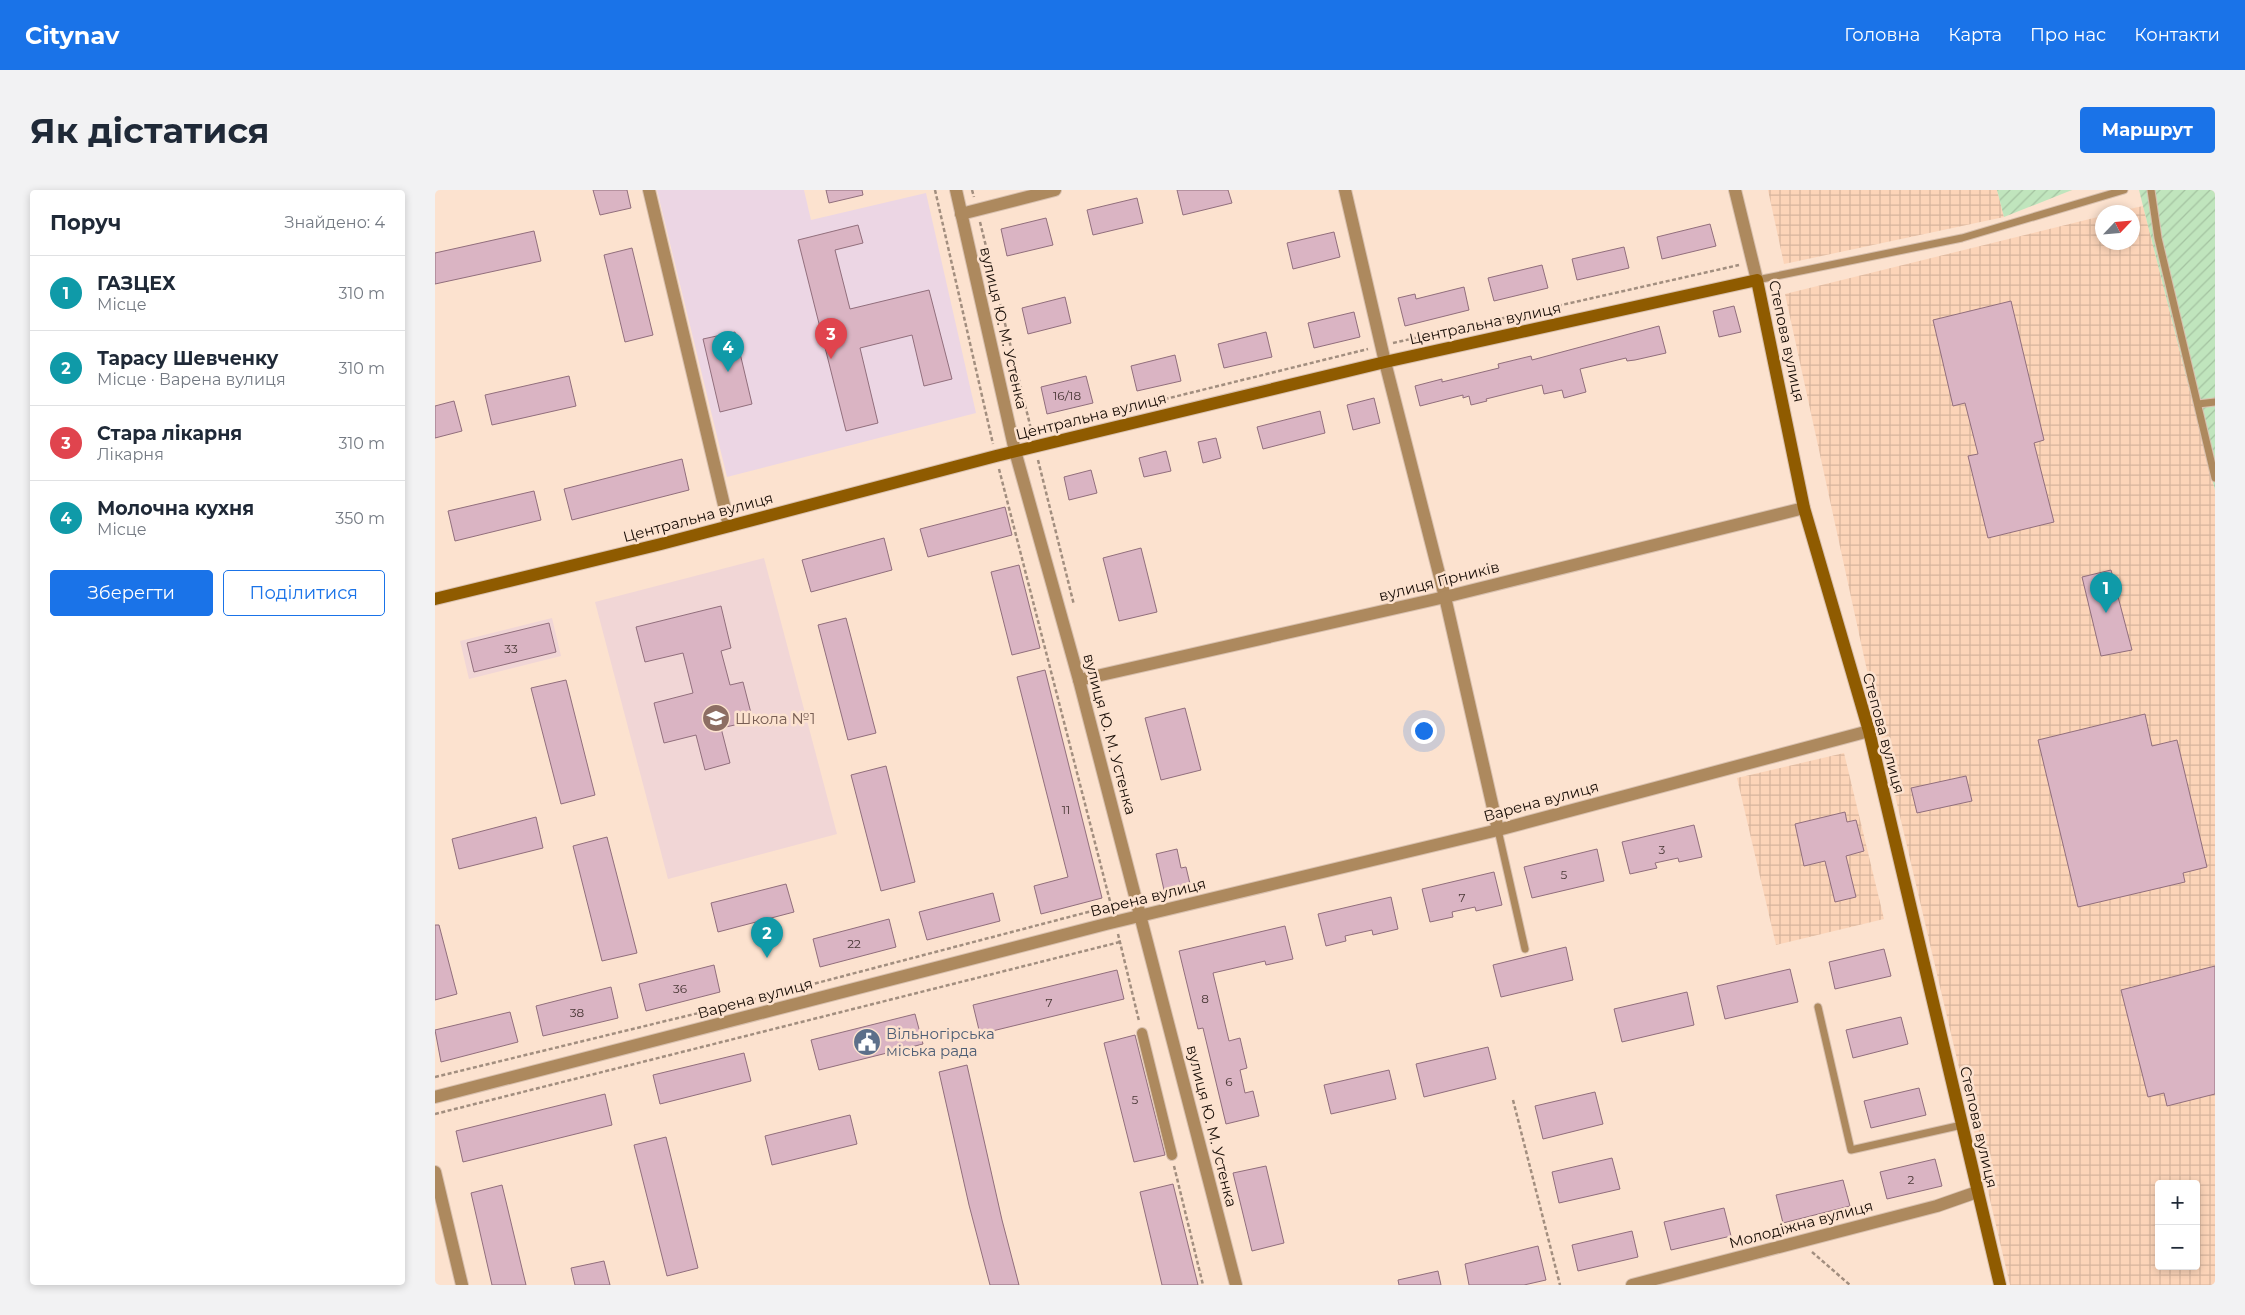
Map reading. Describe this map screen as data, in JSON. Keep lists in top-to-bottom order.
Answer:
{
  "streets": {
    "main road": ["Центральна вулиця", "Степова вулиця"],
    "street": [
      "вулиця Ю. М. Устенка",
      "вулиця Гірників",
      "Варена вулиця",
      "Молодіжна вулиця"
    ]
  },
  "crossings": [
    ["Центральна вулиця", "вулиця Ю. М. Устенка"],
    ["Центральна вулиця", "Степова вулиця"],
    ["вулиця Ю. М. Устенка", "вулиця Гірників"],
    ["вулиця Ю. М. Устенка", "Варена вулиця"],
    ["Степова вулиця", "вулиця Гірників"],
    ["Степова вулиця", "Варена вулиця"],
    ["Степова вулиця", "Молодіжна вулиця"]
  ],
  "places": {
    "school or university": ["Школа №1"],
    "public building": ["Вільногірська міська рада"]
  },
  "house_numbers": [
    "16/18",
    "33",
    "11",
    "3",
    "5",
    "7",
    "22",
    "36",
    "8",
    "7",
    "38",
    "6",
    "5",
    "2"
  ],
  "north": "top right",
  "page": {
    "header": "Citynav",
    "nav": [
      "Головна",
      "Карта",
      "Про нас",
      "Контакти"
    ],
    "buttons": [
      "Маршрут",
      ["Зберегти", "Поділитися"]
    ],
    "title": "Як дістатися",
    "heading": ["Поруч", "Знайдено: 4"],
    "list": [
      {
        "mark": "1",
        "name": "ГАЗЦЕХ",
        "note": "Місце",
        "value": "310 m"
      },
      {
        "mark": "2",
        "name": "Тарасу Шевченку",
        "note": "Місце · Варена вулиця",
        "value": "310 m"
      },
      {
        "mark": "3",
        "name": "Стара лікарня",
        "note": "Лікарня",
        "value": "310 m"
      },
      {
        "mark": "4",
        "name": "Молочна кухня",
        "note": "Місце",
        "value": "350 m"
      }
    ],
    "pins": [
      "3",
      "4",
      "1",
      "2"
    ],
    "map_buttons": ["+", "−"]
  }
}
